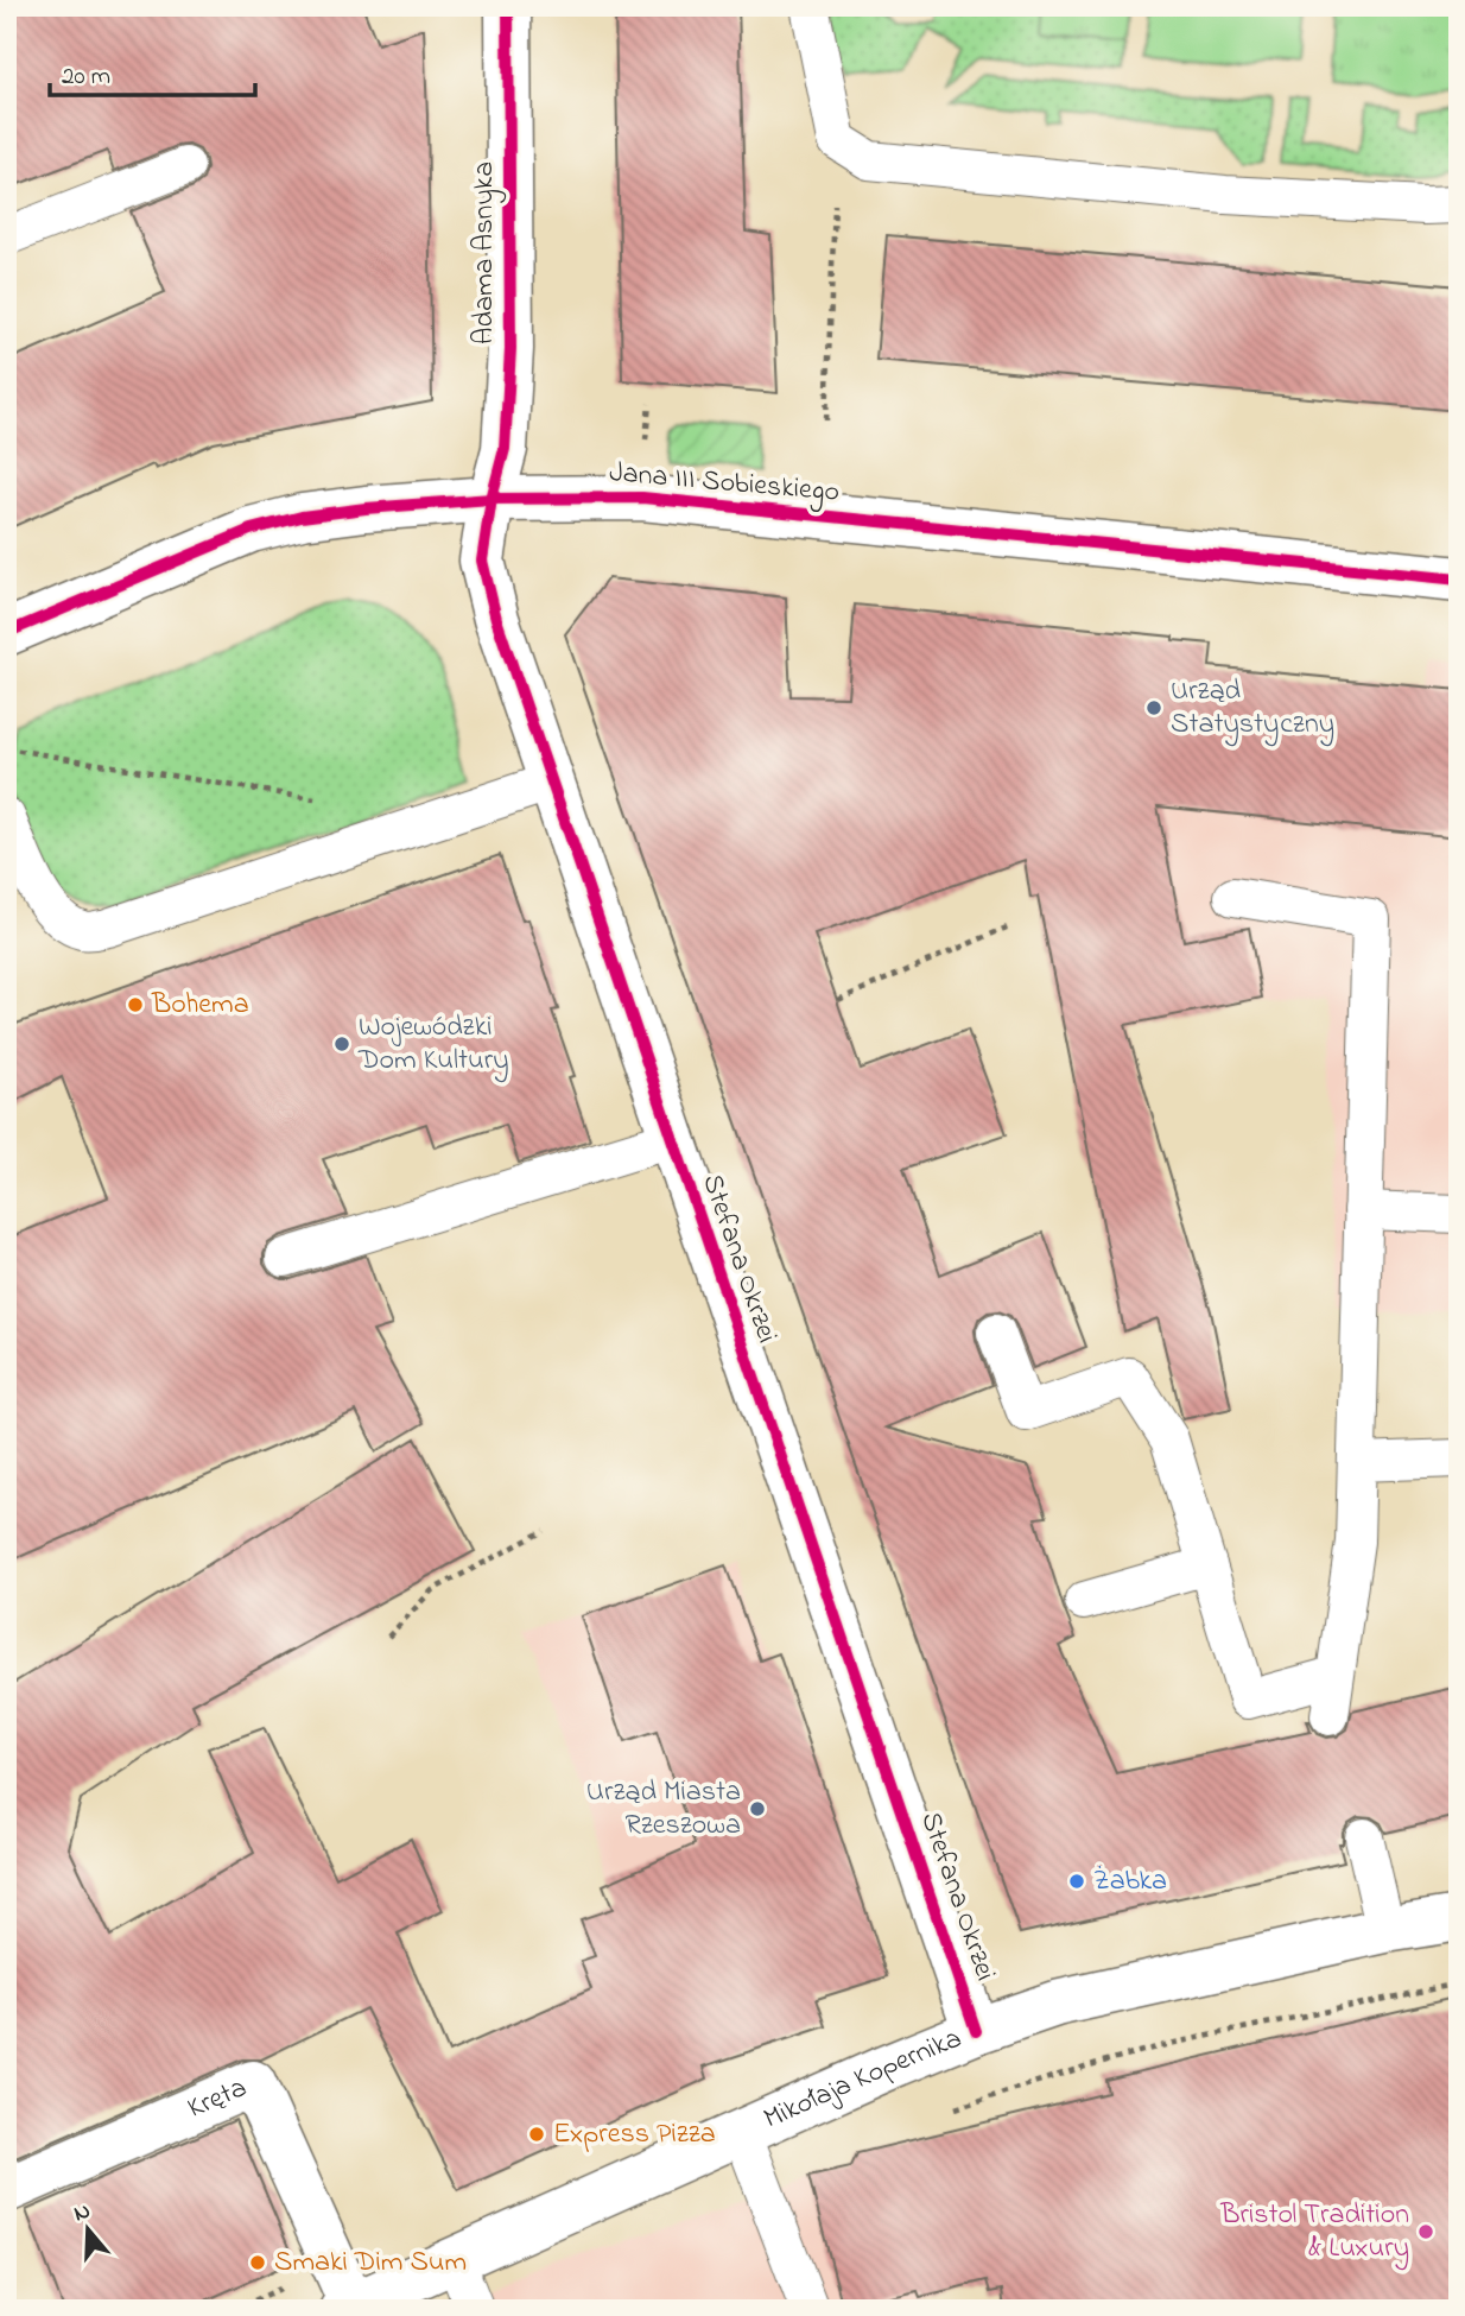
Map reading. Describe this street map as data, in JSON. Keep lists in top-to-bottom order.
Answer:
{
  "streets": {
    "street": [
      "Adama Asnyka",
      "Jana III Sobieskiego",
      "Stefana Okrzei",
      "Mikołaja Kopernika",
      "Kręta"
    ]
  },
  "crossings": [
    ["Adama Asnyka", "Jana III Sobieskiego"],
    ["Adama Asnyka", "Stefana Okrzei"],
    ["Jana III Sobieskiego", "Stefana Okrzei"],
    ["Stefana Okrzei", "Mikołaja Kopernika"],
    ["Mikołaja Kopernika", "Kręta"]
  ],
  "places": [
    "Urząd Statystyczny",
    "Bohema",
    "Wojewódzki Dom Kultury",
    "Urząd Miasta Rzeszowa",
    "Żabka",
    "Express Pizza",
    "Bristol Tradition & Luxury",
    "Smaki Dim Sum"
  ],
  "scale_bar": "20 m",
  "north": "top"
}
